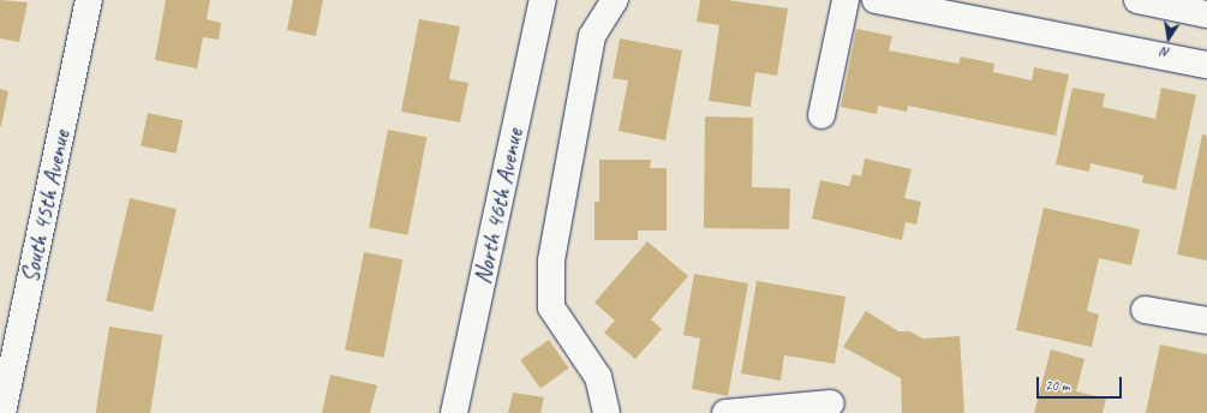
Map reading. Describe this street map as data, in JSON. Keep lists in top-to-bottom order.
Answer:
{
  "streets": {
    "street": ["South 45th Avenue", "North 46th Avenue"]
  },
  "scale_bar": "20 m",
  "north": "bottom"
}
